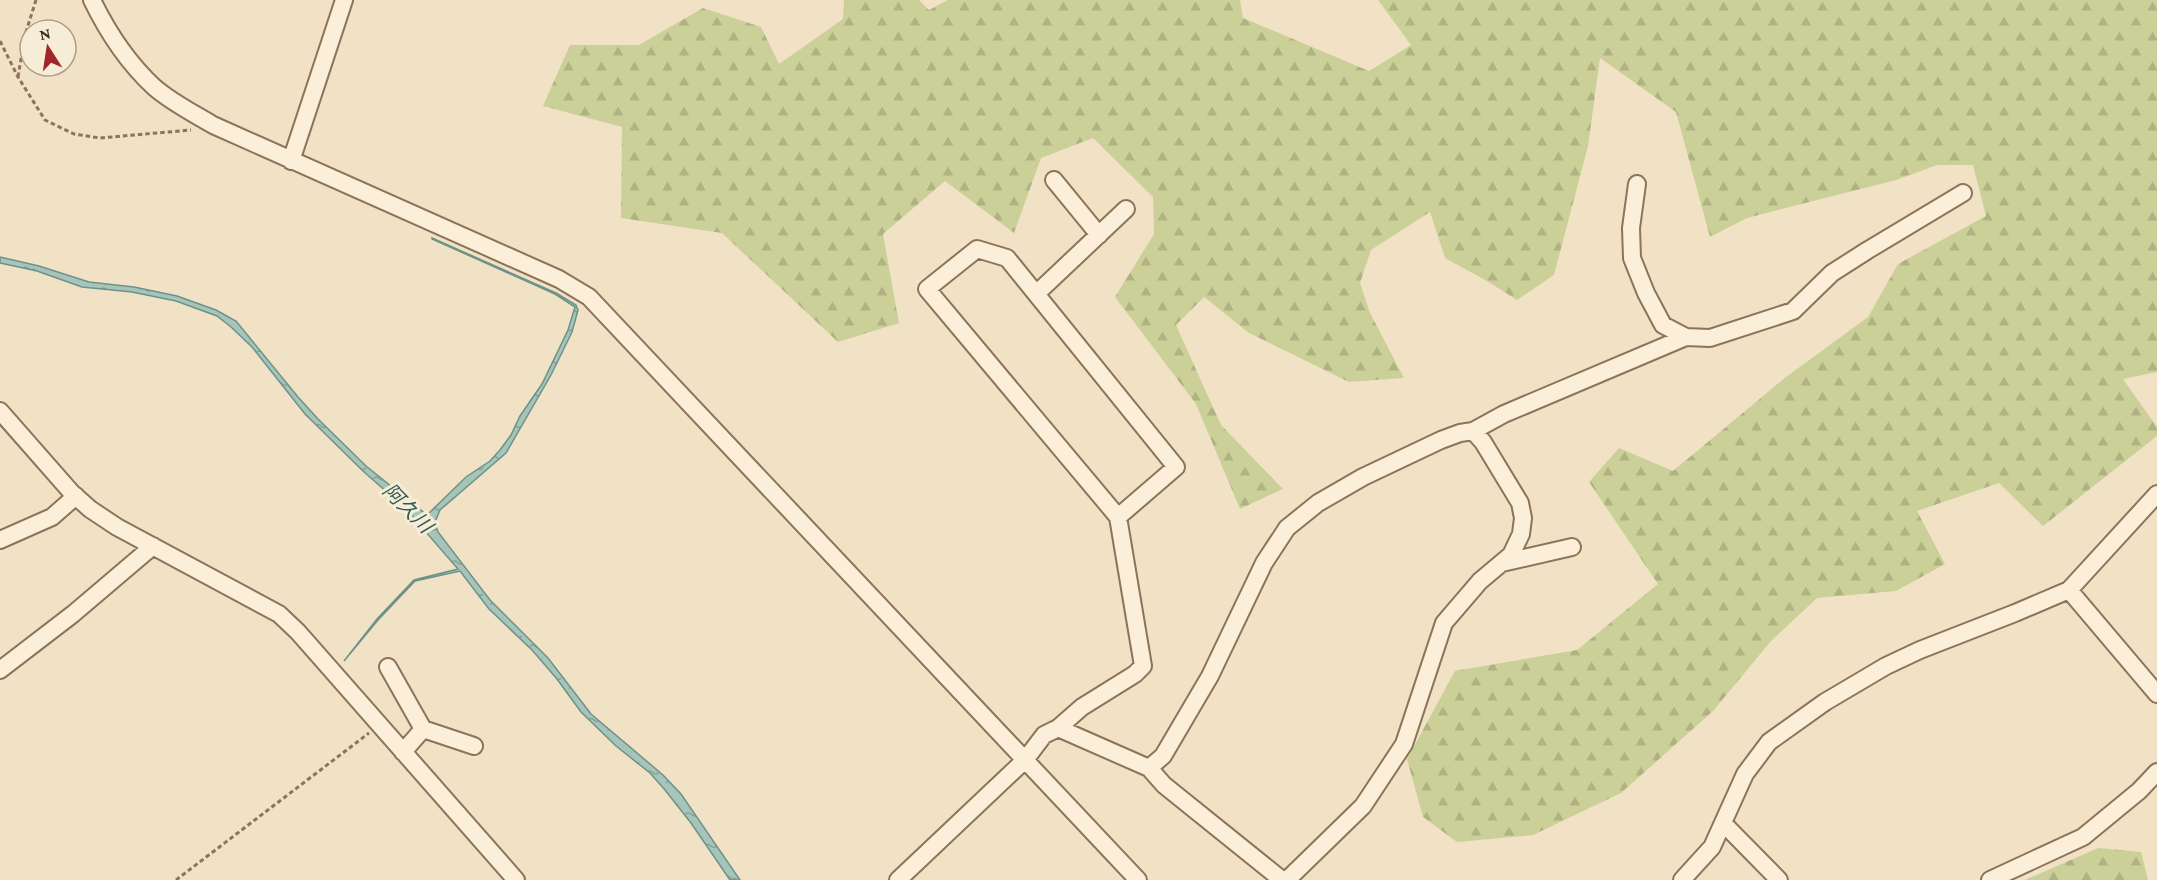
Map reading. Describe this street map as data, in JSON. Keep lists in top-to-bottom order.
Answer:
{
  "water": ["阿久川"],
  "north": "top"
}
